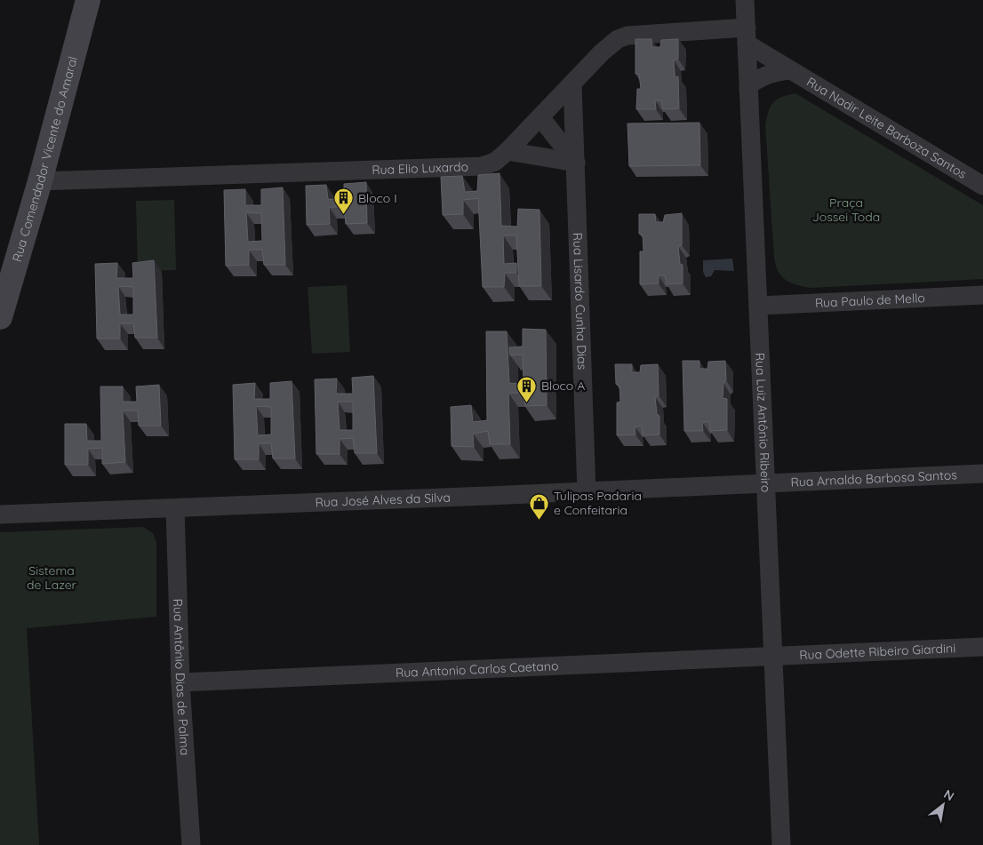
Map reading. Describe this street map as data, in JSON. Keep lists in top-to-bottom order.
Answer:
{
  "streets": {
    "main road": ["Rua Comendador Vicente do Amaral"],
    "street": [
      "Rua Nadir Leite Barboza Santos",
      "Rua Elio Luxardo",
      "Rua Lisardo Cunha Dias",
      "Rua Paulo de Mello",
      "Rua Luiz Antônio Ribeiro",
      "Rua Arnaldo Barbosa Santos",
      "Rua José Alves da Silva",
      "Rua Odette Ribeiro Giardini",
      "Rua Antonio Carlos Caetano",
      "Rua Antônio Dias de Palma"
    ]
  },
  "crossings": [
    ["Rua Nadir Leite Barboza Santos", "Rua Elio Luxardo"],
    ["Rua Nadir Leite Barboza Santos", "Rua Luiz Antônio Ribeiro"],
    ["Rua Comendador Vicente do Amaral", "Rua Elio Luxardo"],
    ["Rua Elio Luxardo", "Rua Lisardo Cunha Dias"],
    ["Rua Elio Luxardo", "Rua Luiz Antônio Ribeiro"],
    ["Rua Lisardo Cunha Dias", "Rua José Alves da Silva"],
    ["Rua Paulo de Mello", "Rua Luiz Antônio Ribeiro"],
    ["Rua Luiz Antônio Ribeiro", "Rua Arnaldo Barbosa Santos"],
    ["Rua Luiz Antônio Ribeiro", "Rua José Alves da Silva"],
    ["Rua Luiz Antônio Ribeiro", "Rua Odette Ribeiro Giardini"],
    ["Rua Luiz Antônio Ribeiro", "Rua Antonio Carlos Caetano"],
    ["Rua Arnaldo Barbosa Santos", "Rua José Alves da Silva"],
    ["Rua José Alves da Silva", "Rua Antônio Dias de Palma"],
    ["Rua Odette Ribeiro Giardini", "Rua Antonio Carlos Caetano"],
    ["Rua Antonio Carlos Caetano", "Rua Antônio Dias de Palma"]
  ],
  "parks": ["Praça Jossei Toda", "Sistema de Lazer"],
  "places": {
    "building": ["Bloco I", "Bloco A"],
    "shop": ["Tulipas Padaria e Confeitaria"]
  },
  "north": "top right"
}
